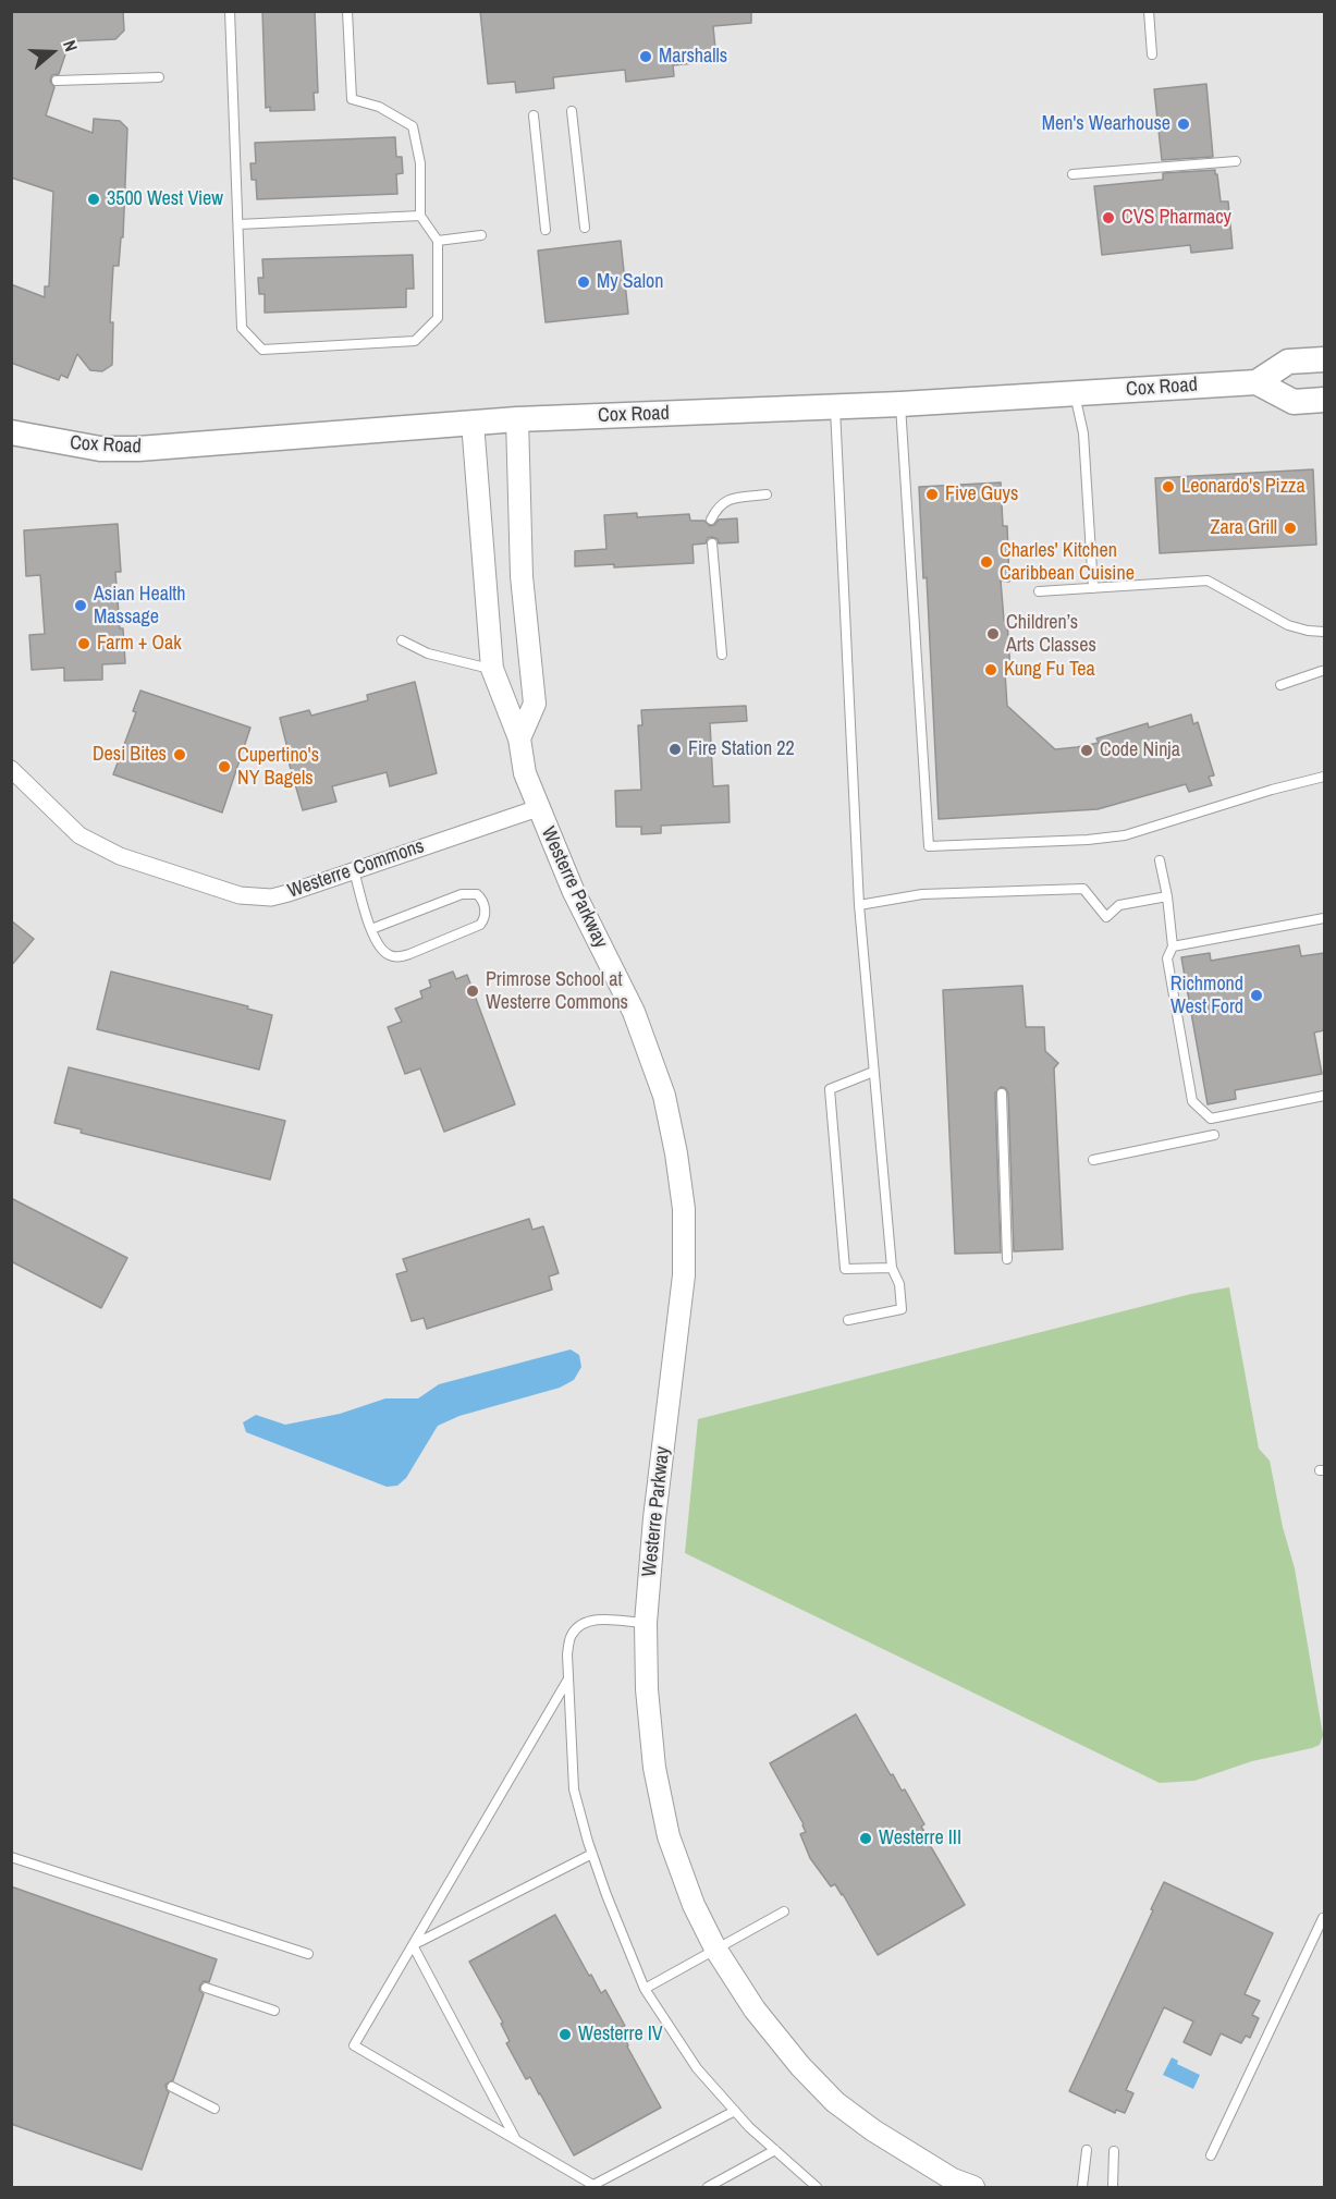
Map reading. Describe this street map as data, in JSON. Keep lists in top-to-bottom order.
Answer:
{
  "streets": {
    "main road": ["Cox Road"],
    "street": ["Westerre Commons", "Westerre Parkway"]
  },
  "crossings": [
    ["Cox Road", "Westerre Parkway"],
    ["Westerre Commons", "Westerre Parkway"]
  ],
  "places": [
    "Marshalls",
    "Men's Wearhouse",
    "3500 West View",
    "CVS Pharmacy",
    "My Salon",
    "Leonardo's Pizza",
    "Five Guys",
    "Zara Grill",
    "Charles' Kitchen Caribbean Cuisine",
    "Asian Health Massage",
    "Children’s Arts Classes",
    "Farm + Oak",
    "Kung Fu Tea",
    "Fire Station 22",
    "Code Ninja",
    "Desi Bites",
    "Cupertino's NY Bagels",
    "Primrose School at Westerre Commons",
    "Richmond West Ford",
    "Westerre III",
    "Westerre IV"
  ],
  "north": "right"
}
